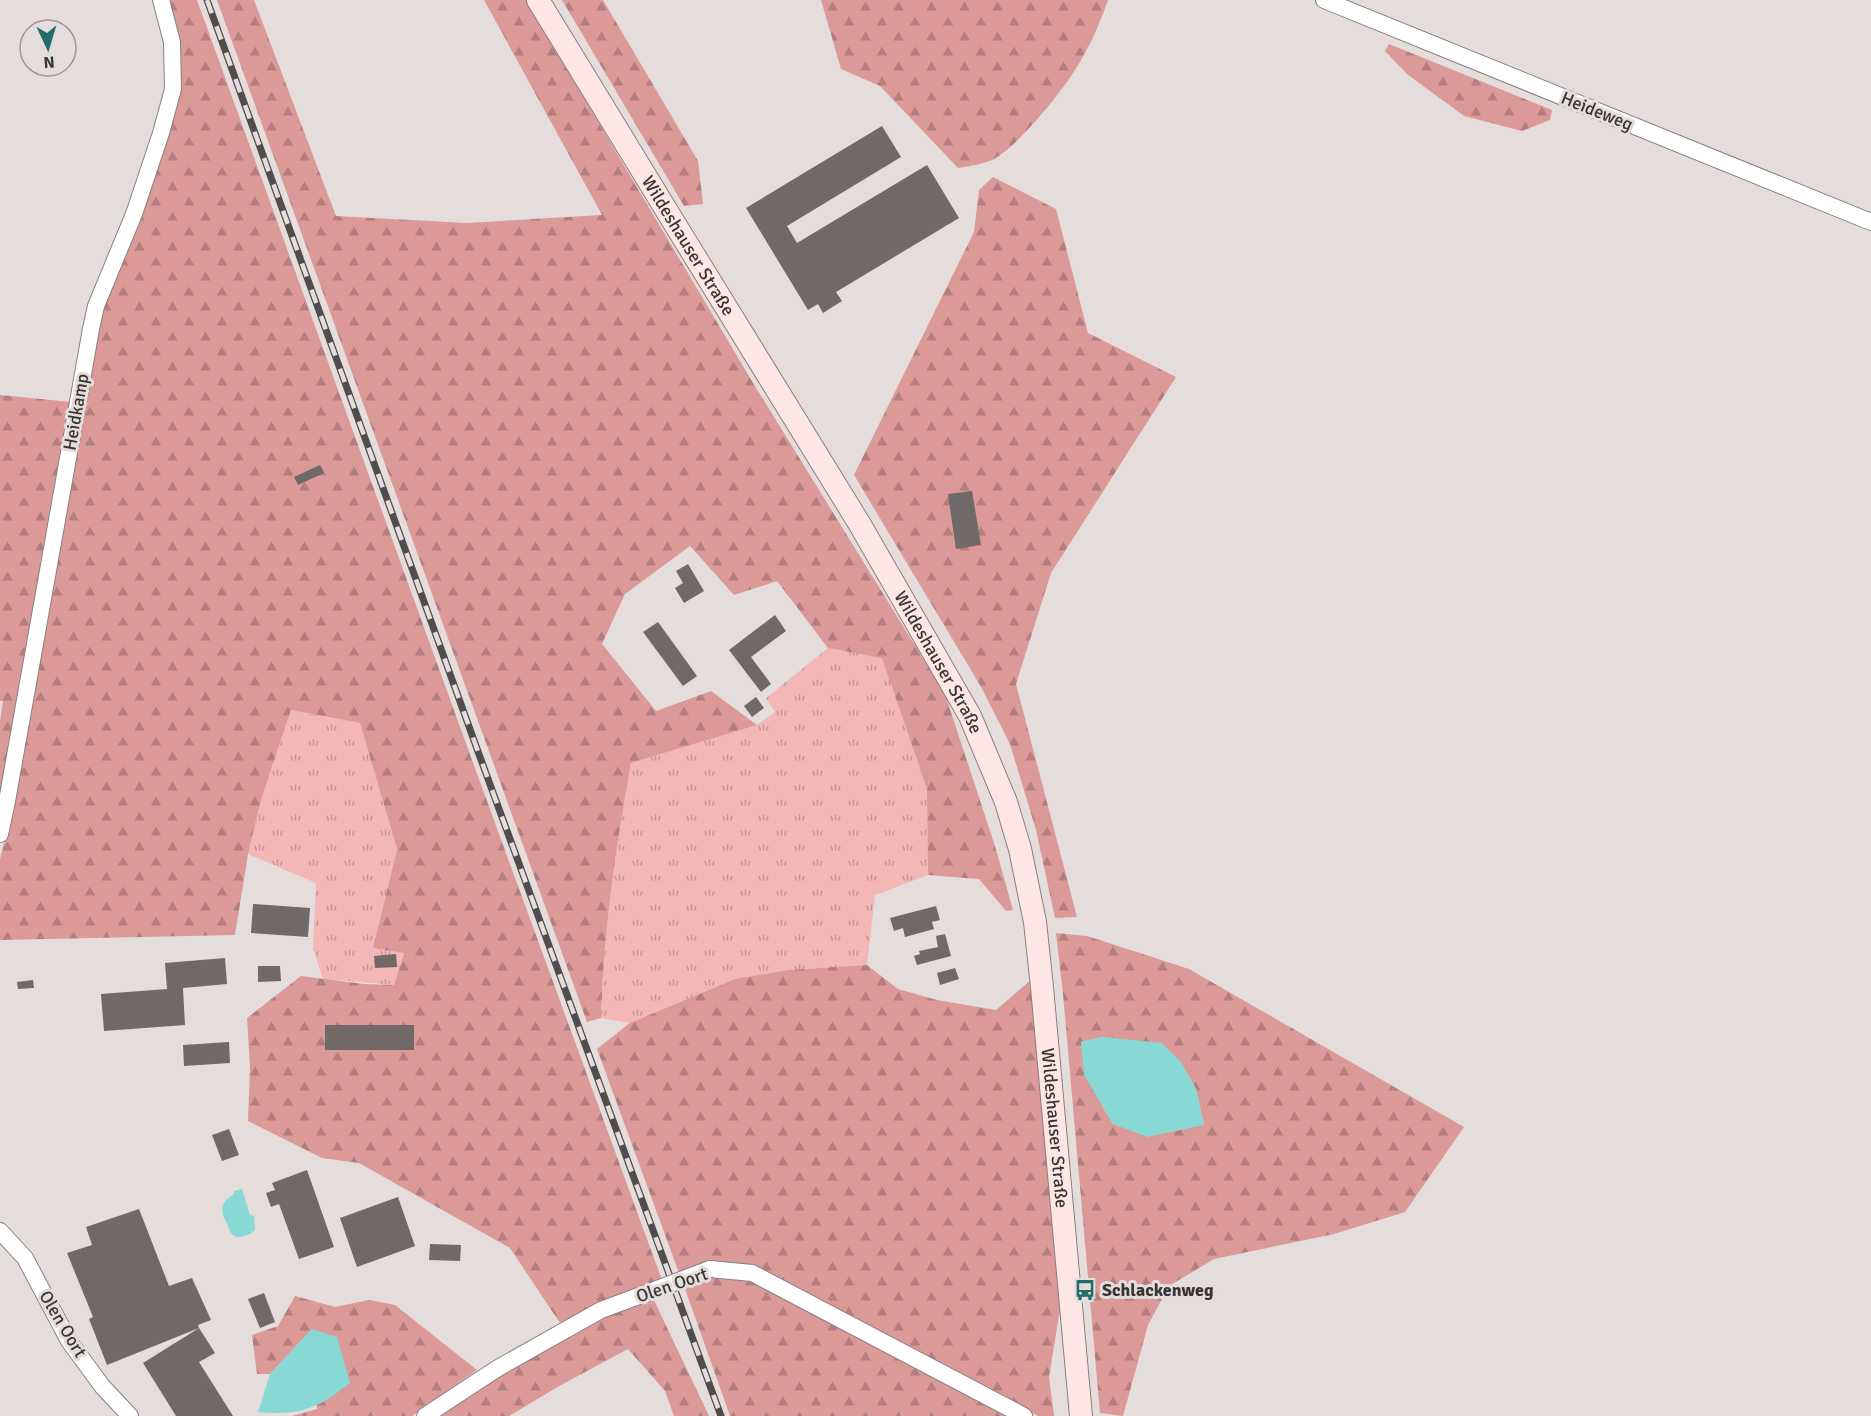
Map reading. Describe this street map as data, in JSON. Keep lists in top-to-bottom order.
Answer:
{
  "streets": {
    "main road": ["Wildeshauser Straße"],
    "street": ["Heideweg", "Heidkamp", "Olen Oort"]
  },
  "places": {
    "bus stop": ["Schlackenweg"]
  },
  "north": "bottom"
}
